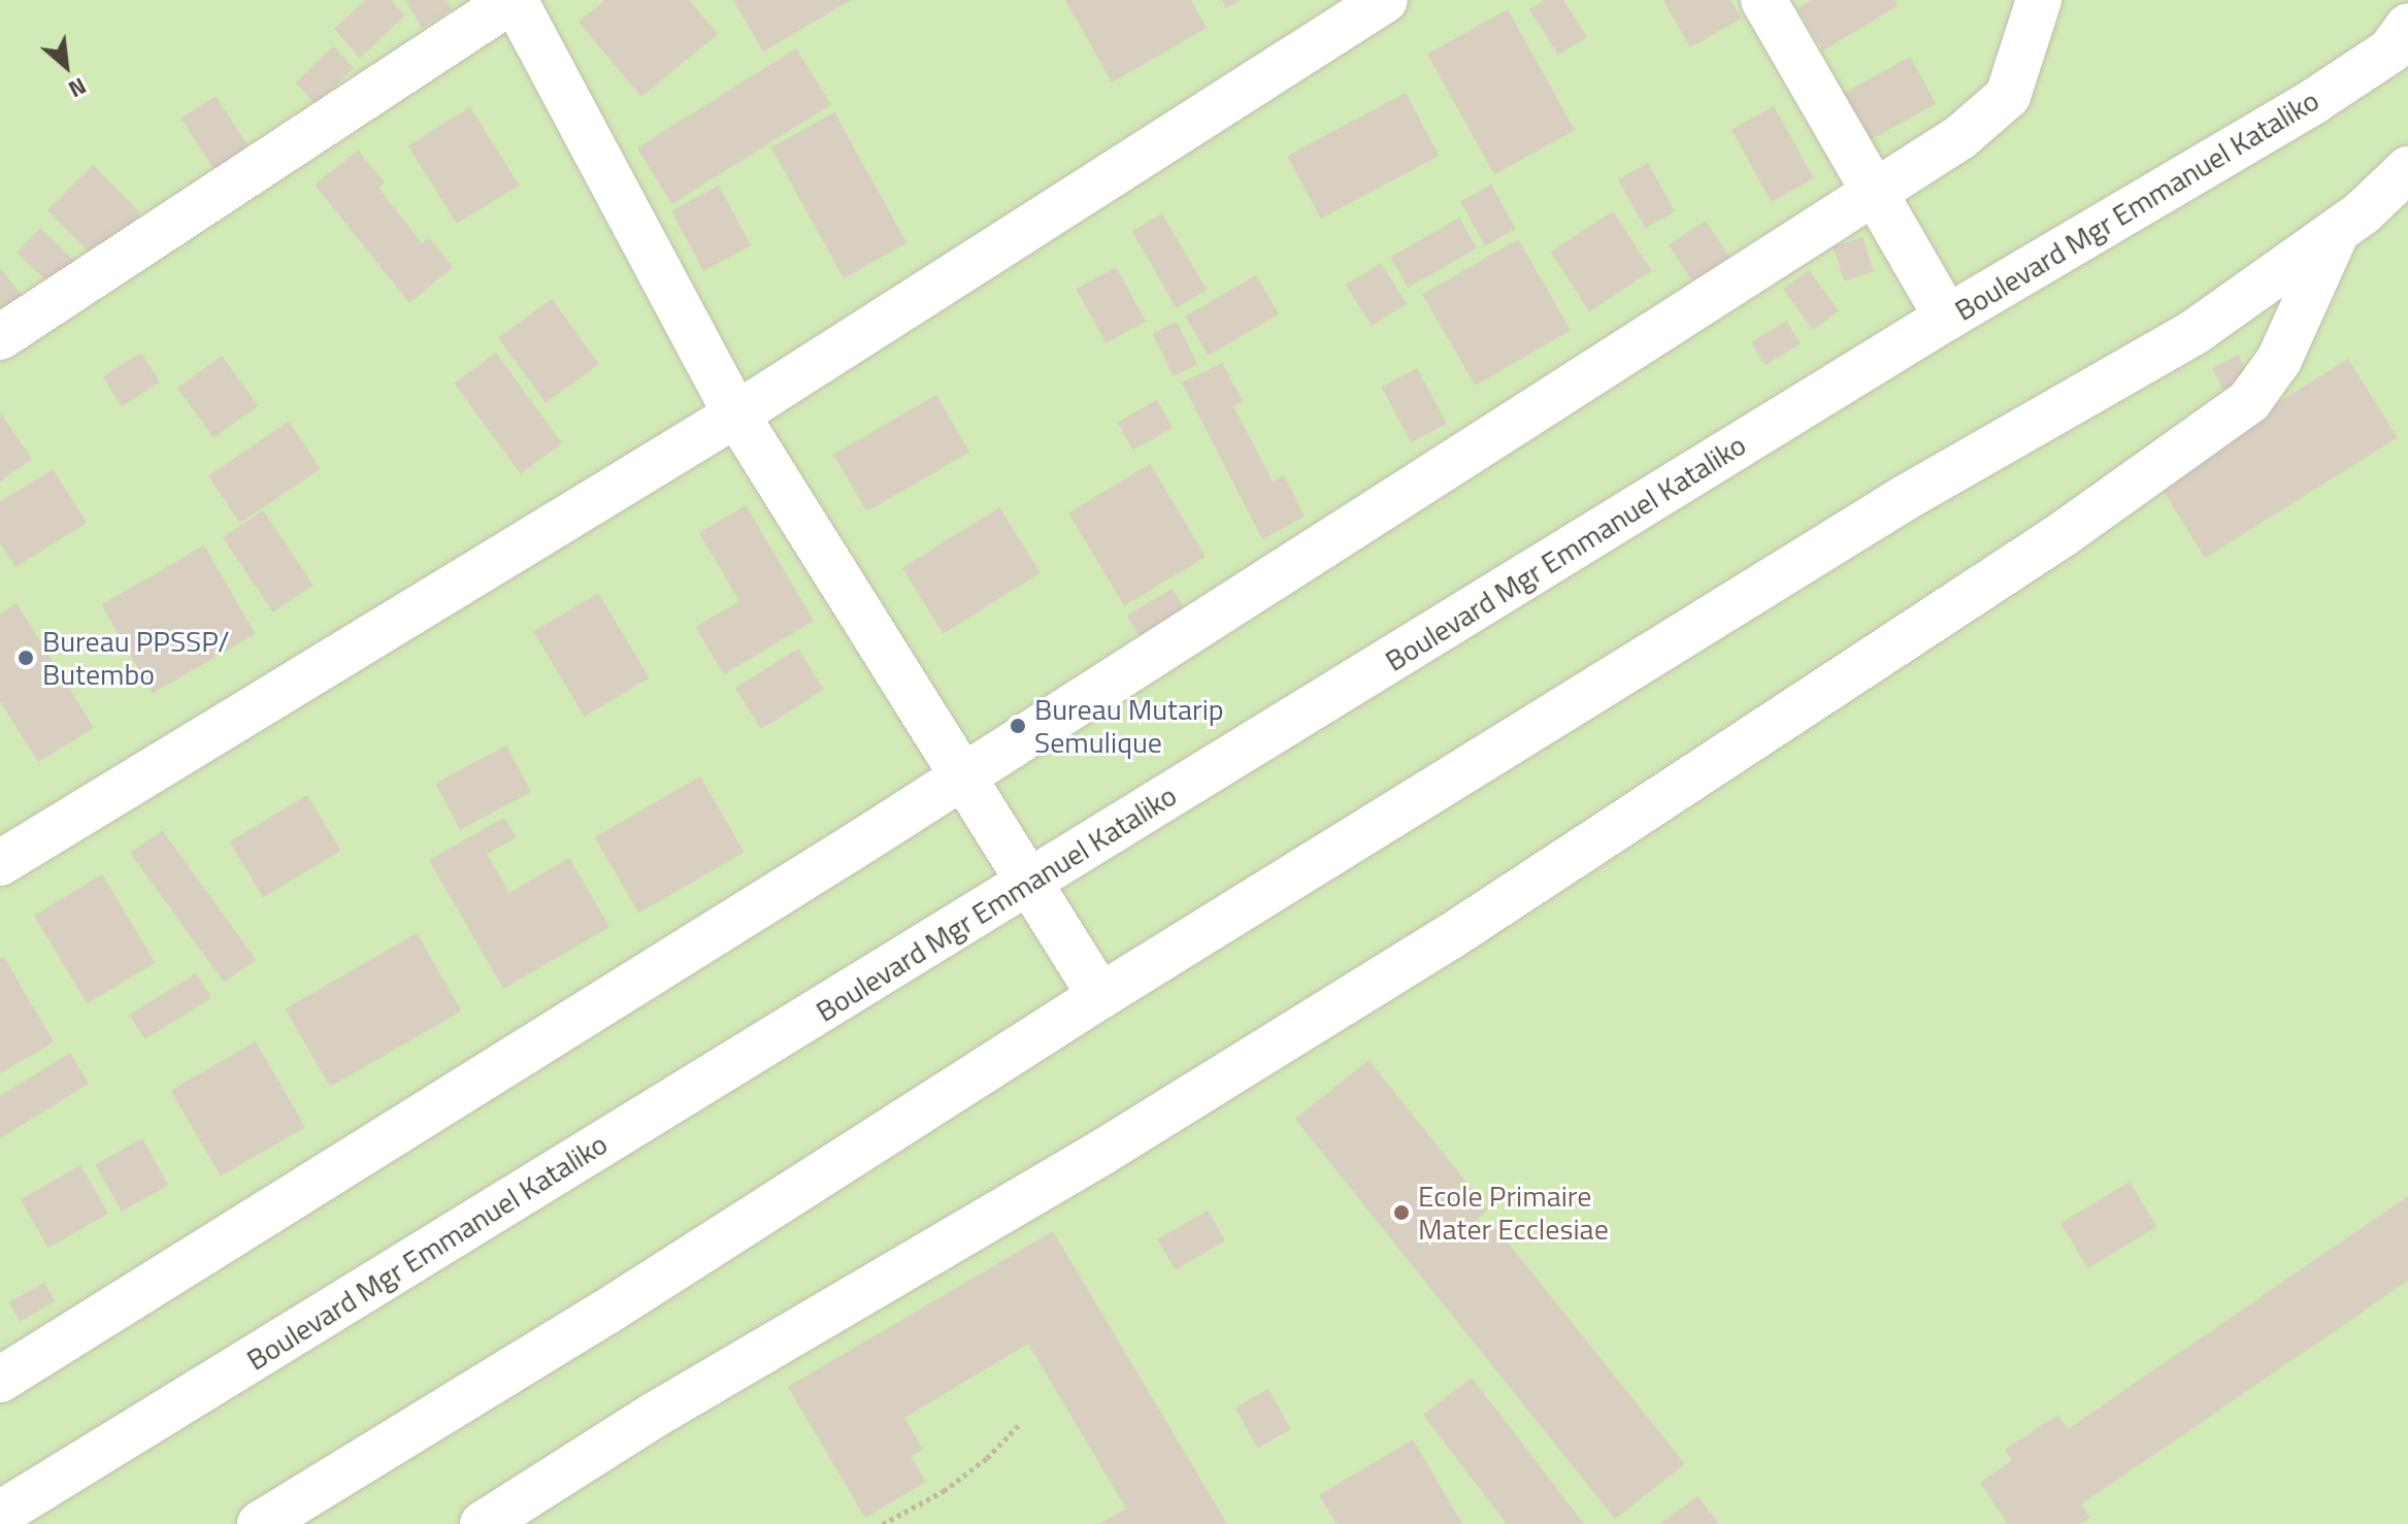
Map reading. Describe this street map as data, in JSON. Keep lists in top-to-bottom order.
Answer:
{
  "streets": {
    "street": ["Boulevard Mgr Emmanuel Kataliko"]
  },
  "places": ["Bureau PPSSP/ Butembo", "Bureau Mutarip Semulique", "Ecole Primaire Mater Ecclesiae"],
  "north": "bottom right"
}
